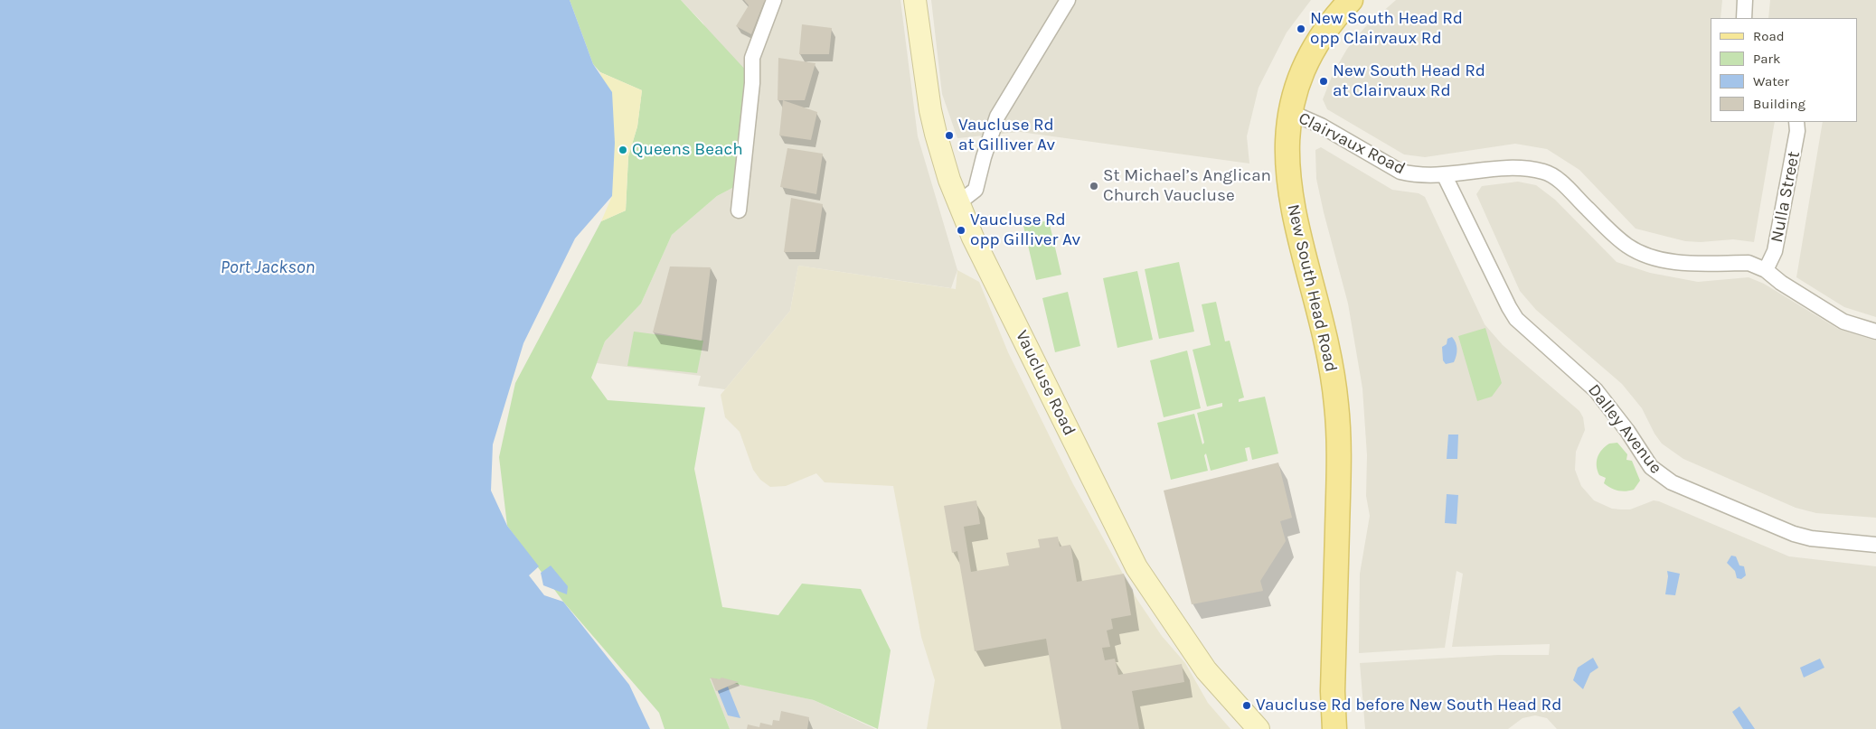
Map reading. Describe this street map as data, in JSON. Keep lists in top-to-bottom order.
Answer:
{
  "streets": {
    "main road": ["New South Head Road"],
    "street": [
      "Clairvaux Road",
      "Nulla Street",
      "Vaucluse Road",
      "Dalley Avenue"
    ]
  },
  "crossings": [
    ["Clairvaux Road", "Nulla Street"],
    ["Clairvaux Road", "New South Head Road"],
    ["Clairvaux Road", "Dalley Avenue"]
  ],
  "water": ["Port Jackson"],
  "places": [
    "New South Head Rd opp Clairvaux Rd",
    "New South Head Rd at Clairvaux Rd",
    "Vaucluse Rd at Gilliver Av",
    "Queens Beach",
    "St Michael’s Anglican Church Vaucluse",
    "Vaucluse Rd opp Gilliver Av",
    "Vaucluse Rd before New South Head Rd"
  ],
  "legend": [
    "Road",
    "Park",
    "Water",
    "Building"
  ]
}
